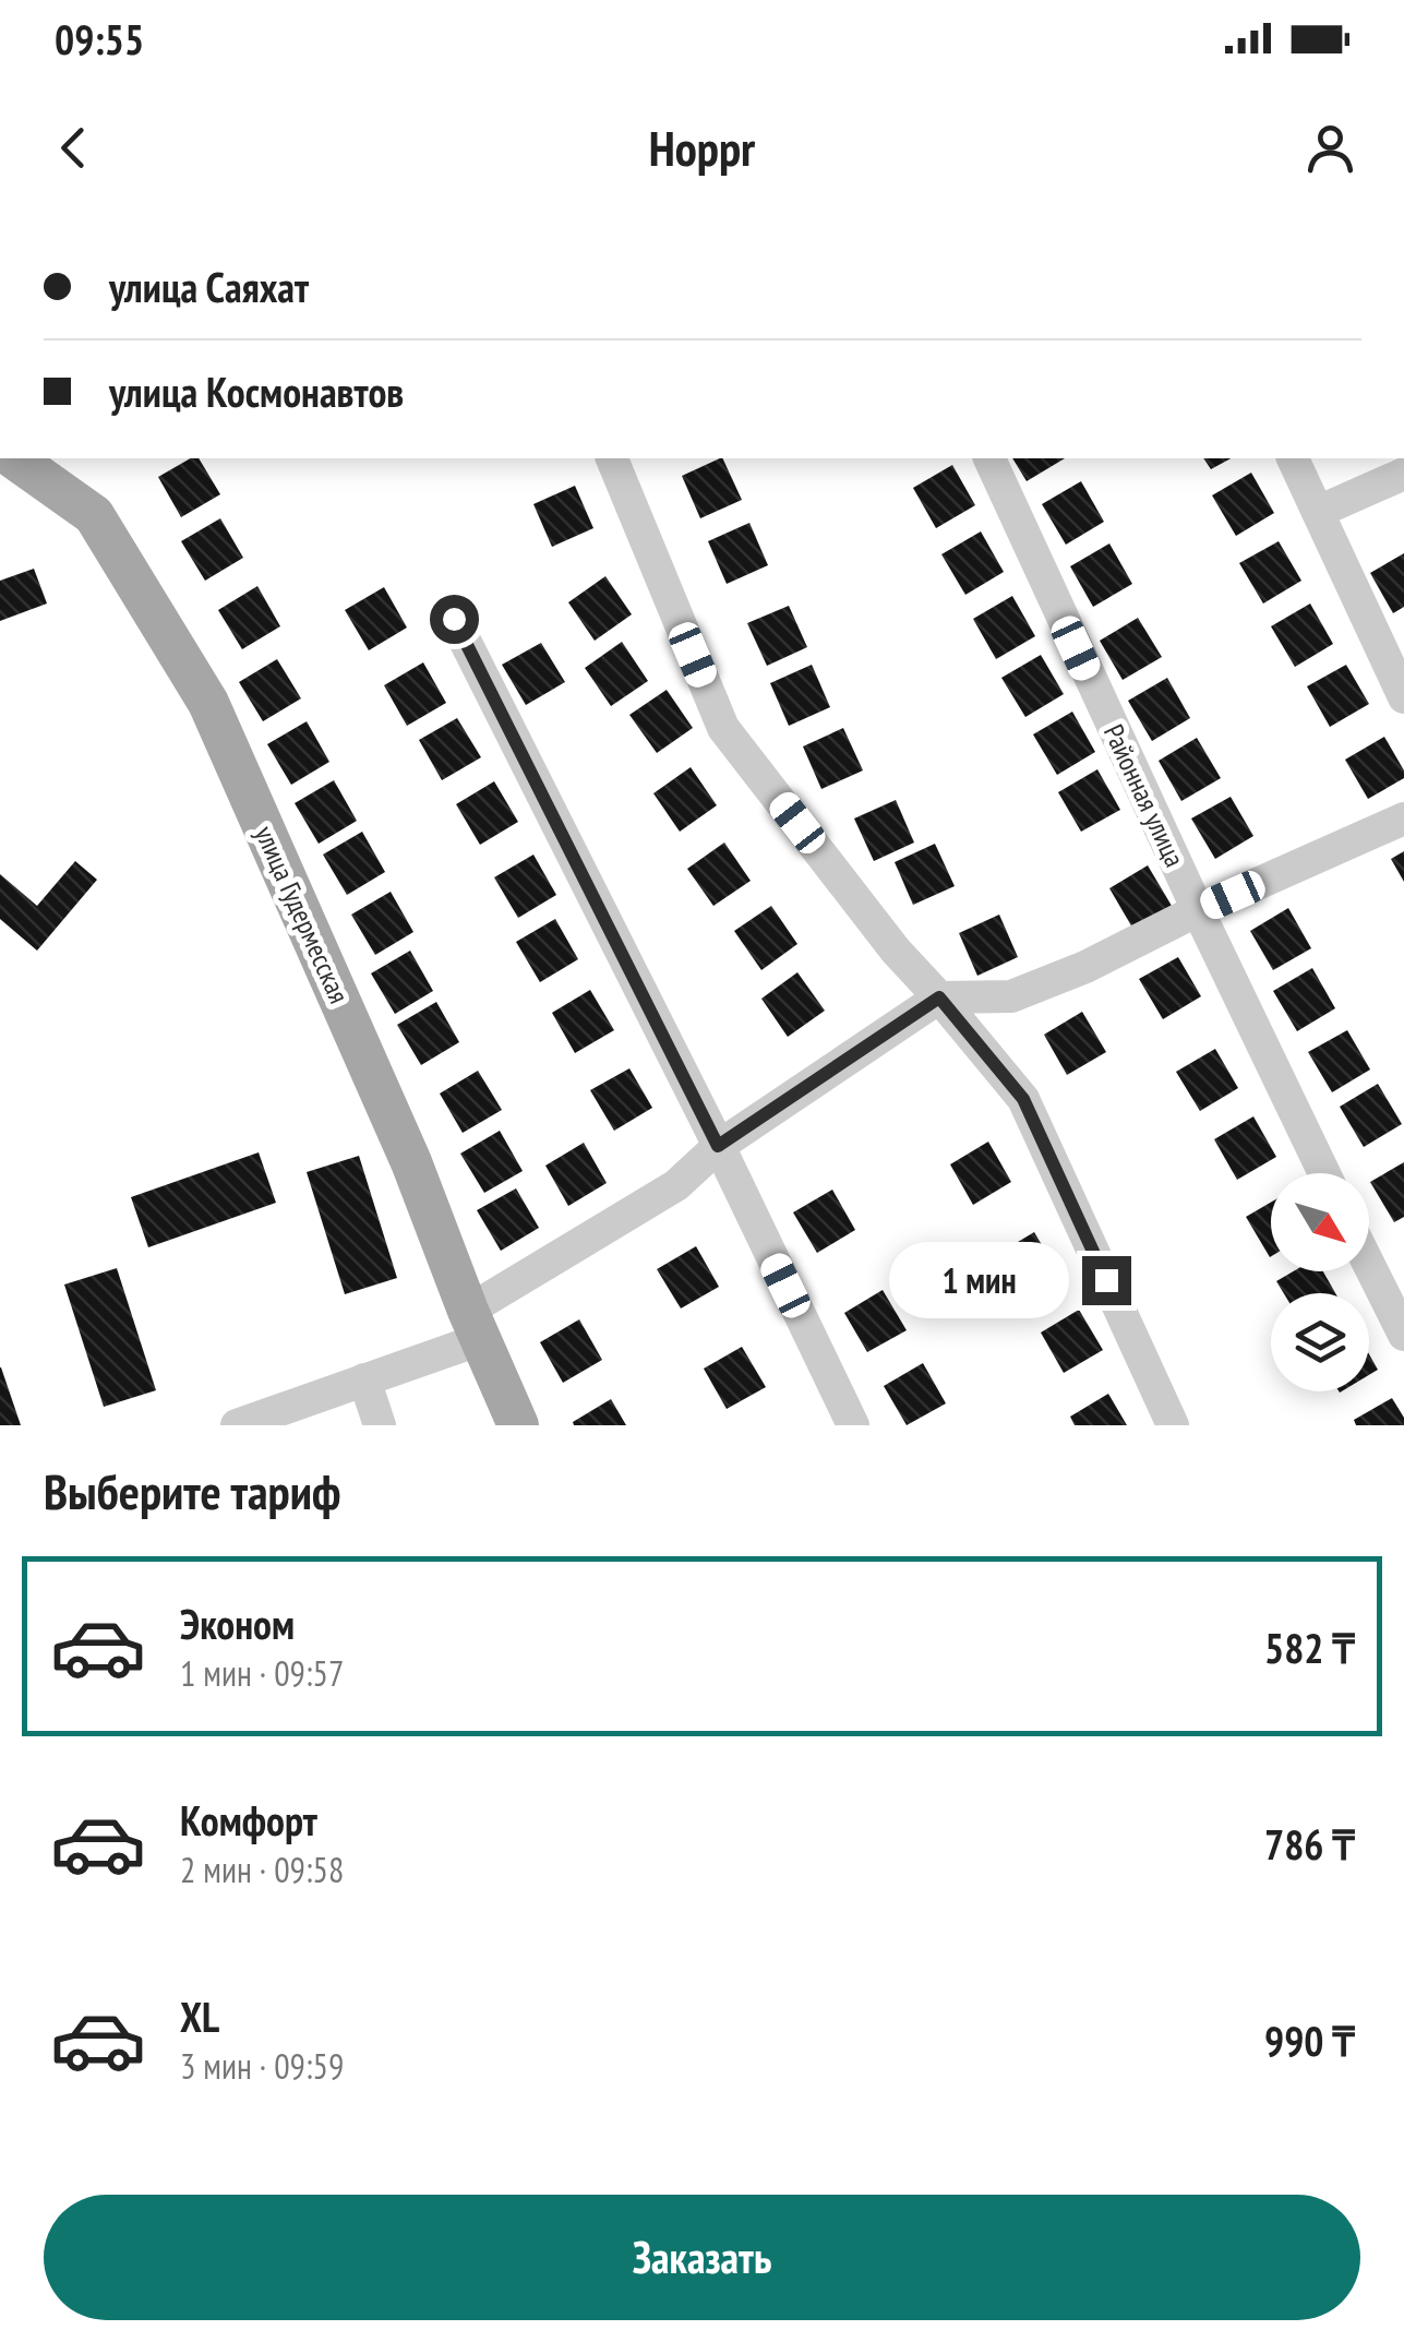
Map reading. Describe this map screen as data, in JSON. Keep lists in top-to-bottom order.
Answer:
{
  "streets": {
    "main road": ["улица Гудермесская"],
    "street": ["Районная улица"]
  },
  "north": "bottom right",
  "page": {
    "status": "09:55",
    "header": "Hoppr",
    "banner": ["улица Саяхат", "улица Космонавтов"],
    "bubble": "1 мин",
    "heading": "Выберите тариф",
    "list": [
      {
        "name": "Эконом",
        "note": "1 мин · 09:57",
        "value": "582 ₸"
      },
      {
        "name": "Комфорт",
        "note": "2 мин · 09:58",
        "value": "786 ₸"
      },
      {
        "name": "XL",
        "note": "3 мин · 09:59",
        "value": "990 ₸"
      }
    ],
    "buttons": "Заказать"
  }
}
